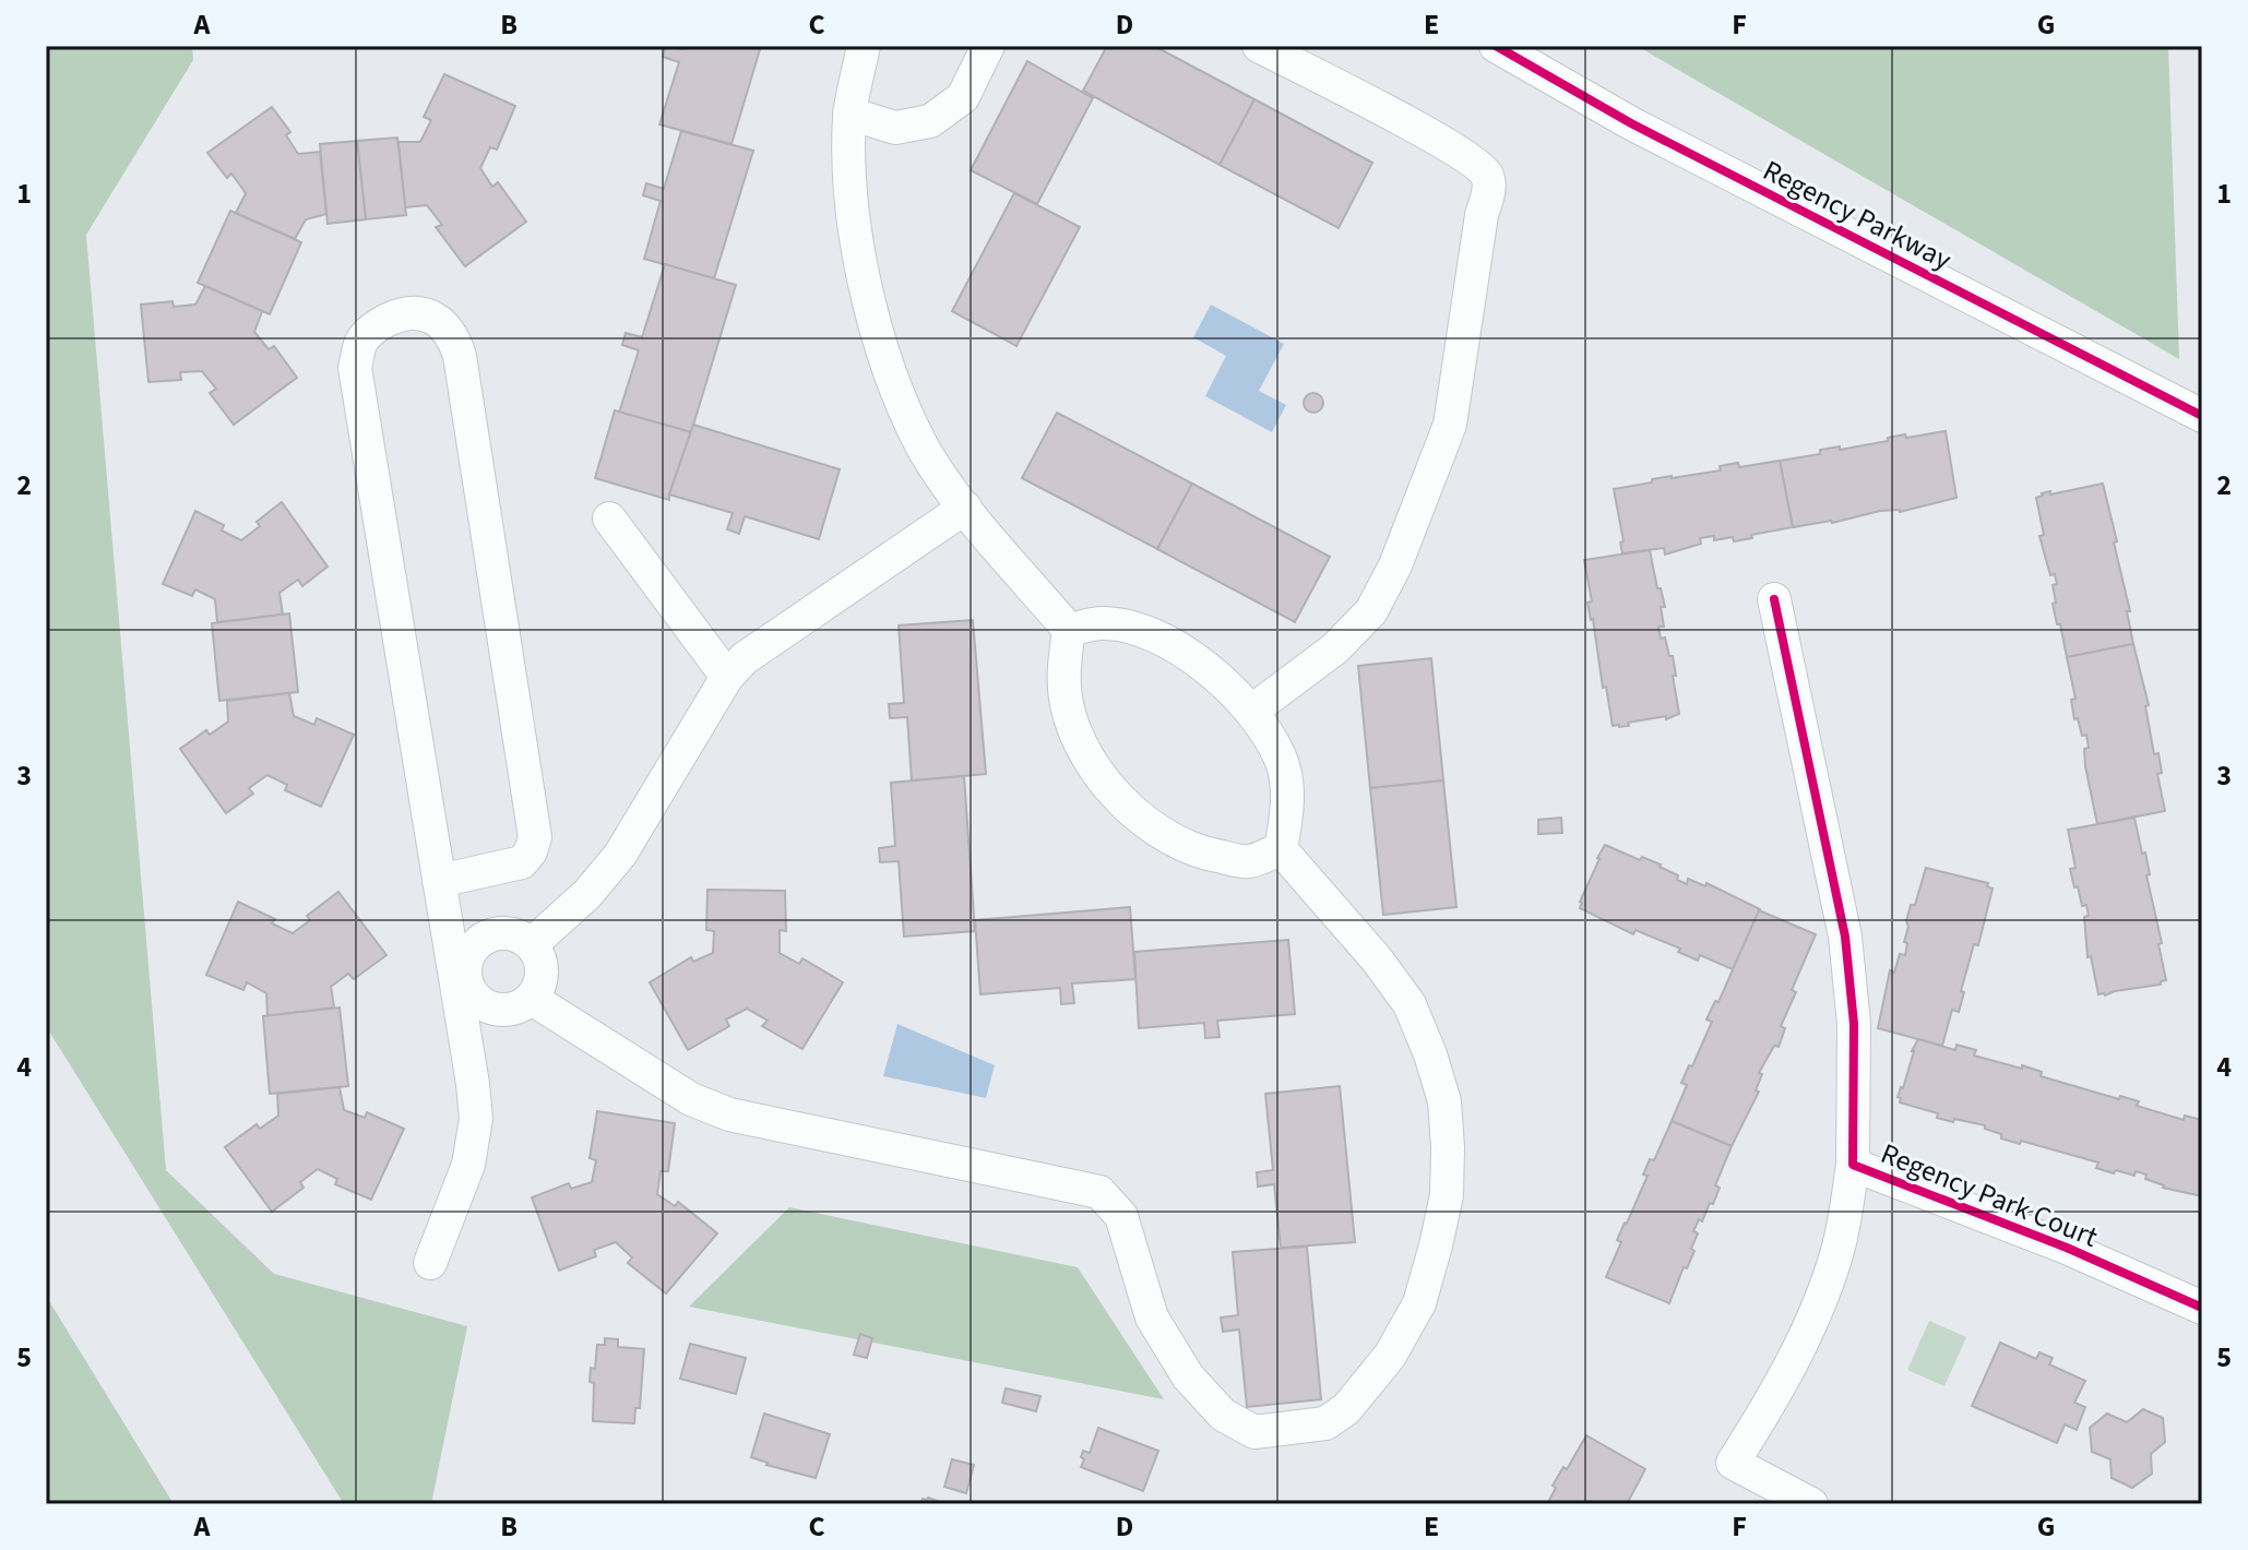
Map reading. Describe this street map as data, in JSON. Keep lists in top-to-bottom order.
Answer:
{
  "streets": {
    "street": ["Regency Parkway", "Regency Park Court"]
  },
  "grid": {
    "columns": [
      "A",
      "B",
      "C",
      "D",
      "E",
      "F",
      "G"
    ],
    "rows": [
      "1",
      "2",
      "3",
      "4",
      "5"
    ]
  }
}
